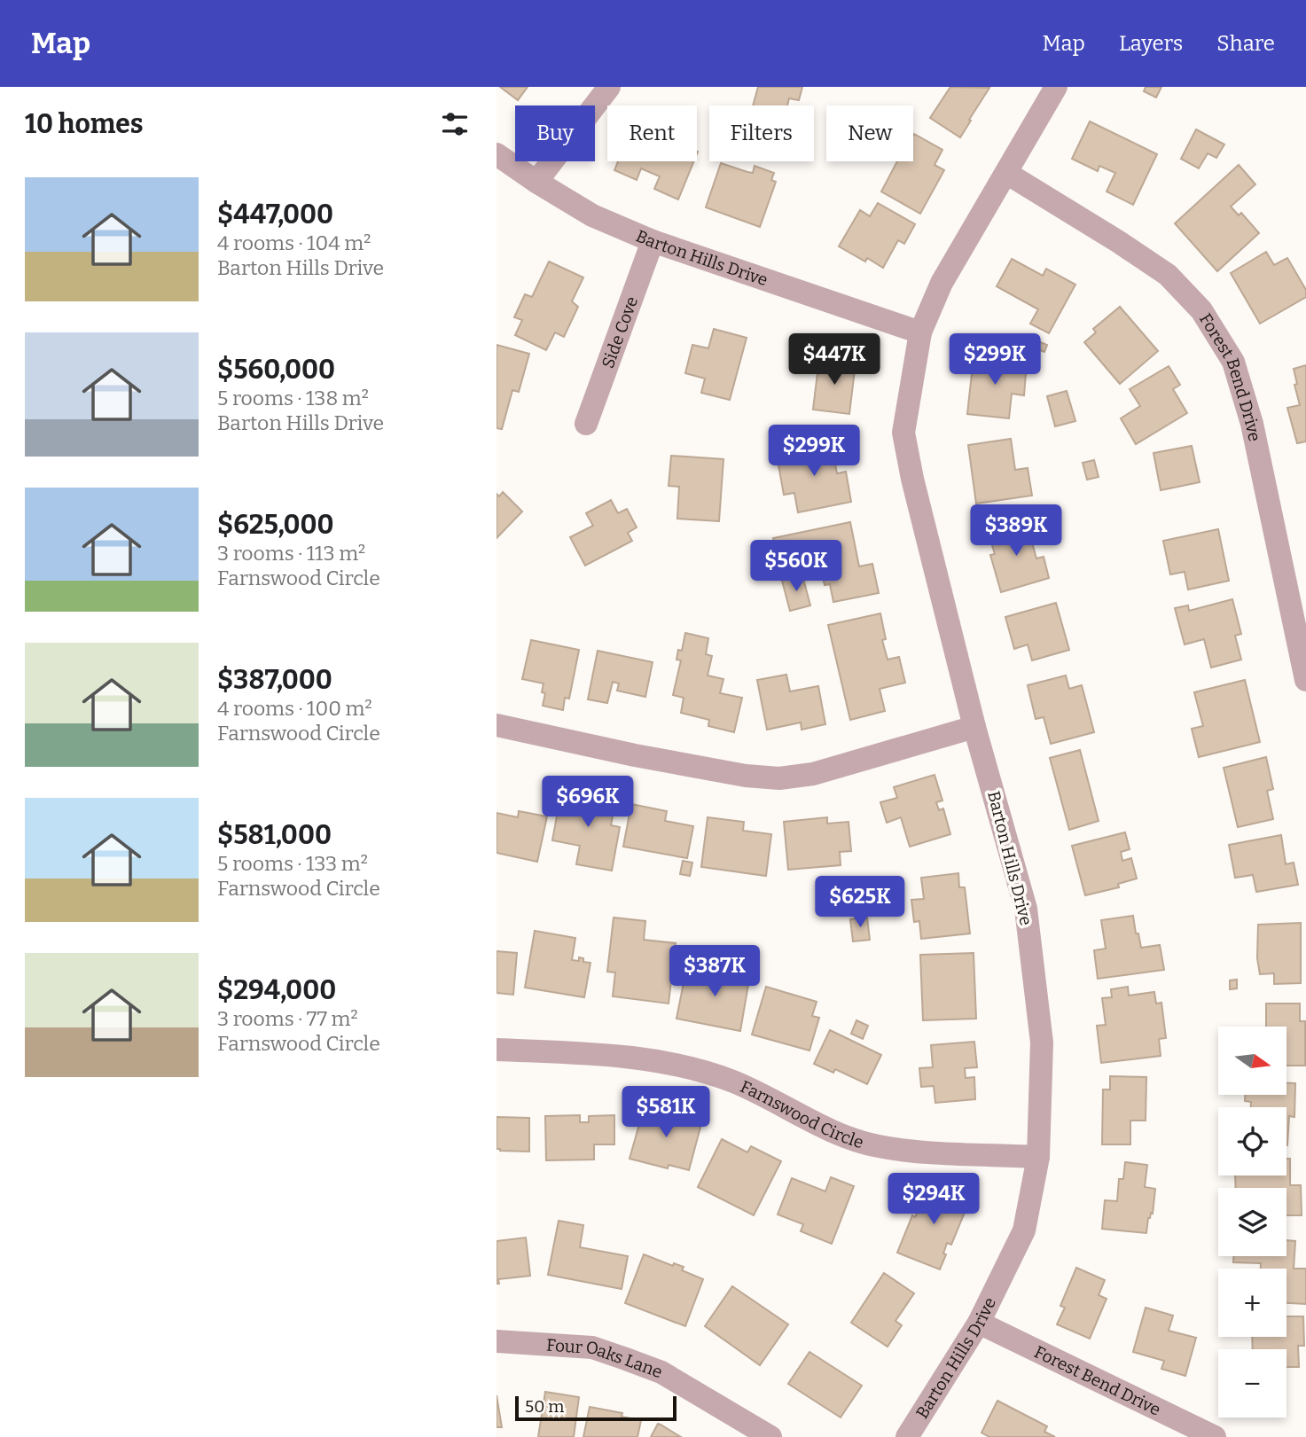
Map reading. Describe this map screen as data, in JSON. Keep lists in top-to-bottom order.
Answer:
{
  "streets": {
    "street": [
      "Barton Hills Drive",
      "Side Cove",
      "Forest Bend Drive",
      "Farnswood Circle",
      "Four Oaks Lane"
    ]
  },
  "crossings": [
    ["Barton Hills Drive", "Side Cove"],
    ["Barton Hills Drive", "Forest Bend Drive"],
    ["Barton Hills Drive", "Farnswood Circle"]
  ],
  "scale_bar": "50 m",
  "north": "right",
  "page": {
    "header": "Map",
    "nav": ["Map", "Layers", "Share"],
    "heading": "10 homes",
    "chip": [
      "Buy",
      "Rent",
      "Filters",
      "New"
    ],
    "list": [
      {
        "name": "$447,000",
        "note": "4 rooms · 104 m² · Barton Hills Drive"
      },
      {
        "name": "$560,000",
        "note": "5 rooms · 138 m² · Barton Hills Drive"
      },
      {
        "name": "$625,000",
        "note": "3 rooms · 113 m² · Farnswood Circle"
      },
      {
        "name": "$387,000",
        "note": "4 rooms · 100 m² · Farnswood Circle"
      },
      {
        "name": "$581,000",
        "note": "5 rooms · 133 m² · Farnswood Circle"
      },
      {
        "name": "$294,000",
        "note": "3 rooms · 77 m² · Farnswood Circle"
      }
    ],
    "price": [
      "$447K",
      "$299K",
      "$299K",
      "$389K",
      "$560K",
      "$696K",
      "$625K",
      "$387K",
      "$581K",
      "$294K"
    ],
    "map_buttons": ["+", "−"],
    "scale": "50 m"
  }
}
